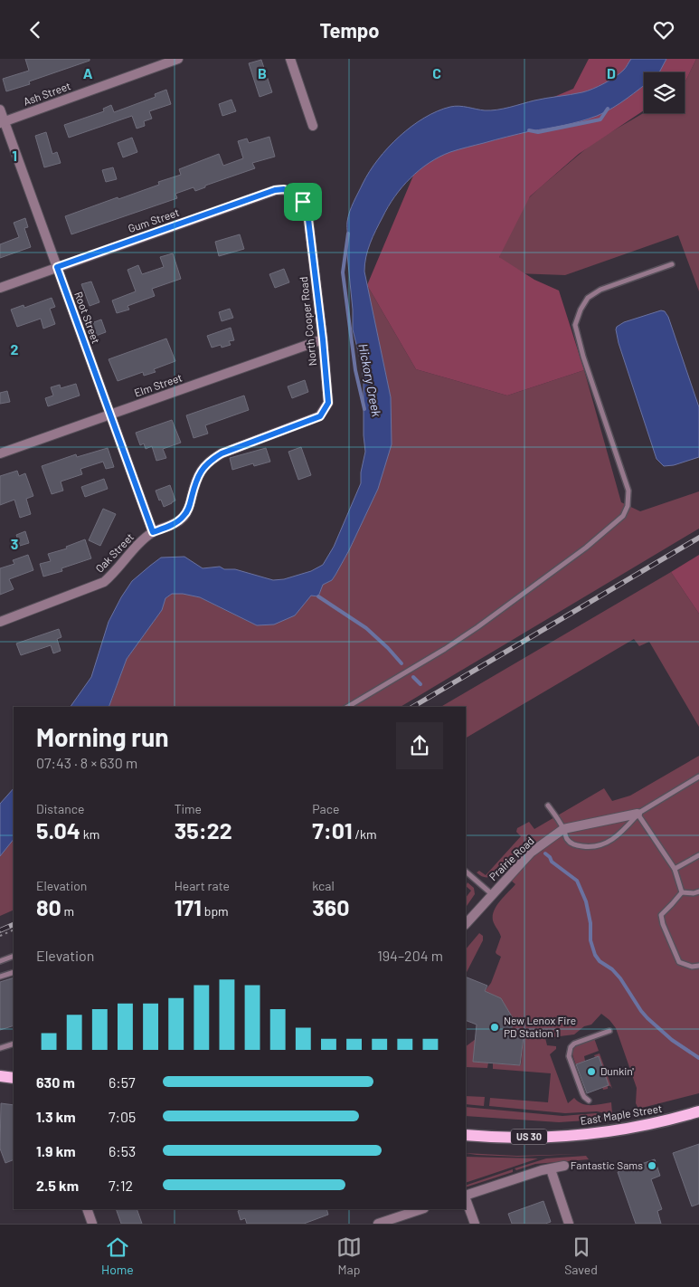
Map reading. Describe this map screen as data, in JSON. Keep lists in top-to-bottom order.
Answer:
{
  "streets": {
    "main road": ["East Maple Street", "US 30"],
    "street": [
      "Ash Street",
      "Gum Street",
      "Root Street",
      "North Cooper Road",
      "Elm Street",
      "Oak Street",
      "Prairie Road"
    ]
  },
  "crossings": [
    ["Ash Street", "Root Street"],
    ["Gum Street", "Root Street"],
    ["Gum Street", "North Cooper Road"],
    ["Root Street", "Elm Street"],
    ["Root Street", "Oak Street"],
    ["North Cooper Road", "Elm Street"],
    ["North Cooper Road", "Oak Street"]
  ],
  "water": ["Hickory Creek"],
  "places": ["New Lenox Fire PD Station 1", "Dunkin'", "Fantastic Sams"],
  "page": {
    "header": "Tempo",
    "heading": ["Morning run", "07:43 · 8 × 630 m"],
    "stats": [
      ["Distance", "5.04 km"],
      ["Time", "35:22"],
      ["Pace", "7:01 /km"],
      ["Elevation", "80 m"],
      ["Heart rate", "171 bpm"],
      ["kcal", "360"]
    ],
    "chart": ["Elevation", "194–204 m"],
    "list": [
      {
        "name": "630 m",
        "note": "6:57"
      },
      {
        "name": "1.3 km",
        "note": "7:05"
      },
      {
        "name": "1.9 km",
        "note": "6:53"
      },
      {
        "name": "2.5 km",
        "note": "7:12"
      }
    ],
    "tabs": ["Home", "Map", "Saved"]
  },
  "grid": {
    "columns": [
      "A",
      "B",
      "C",
      "D"
    ],
    "rows": ["1", "2", "3"]
  }
}
